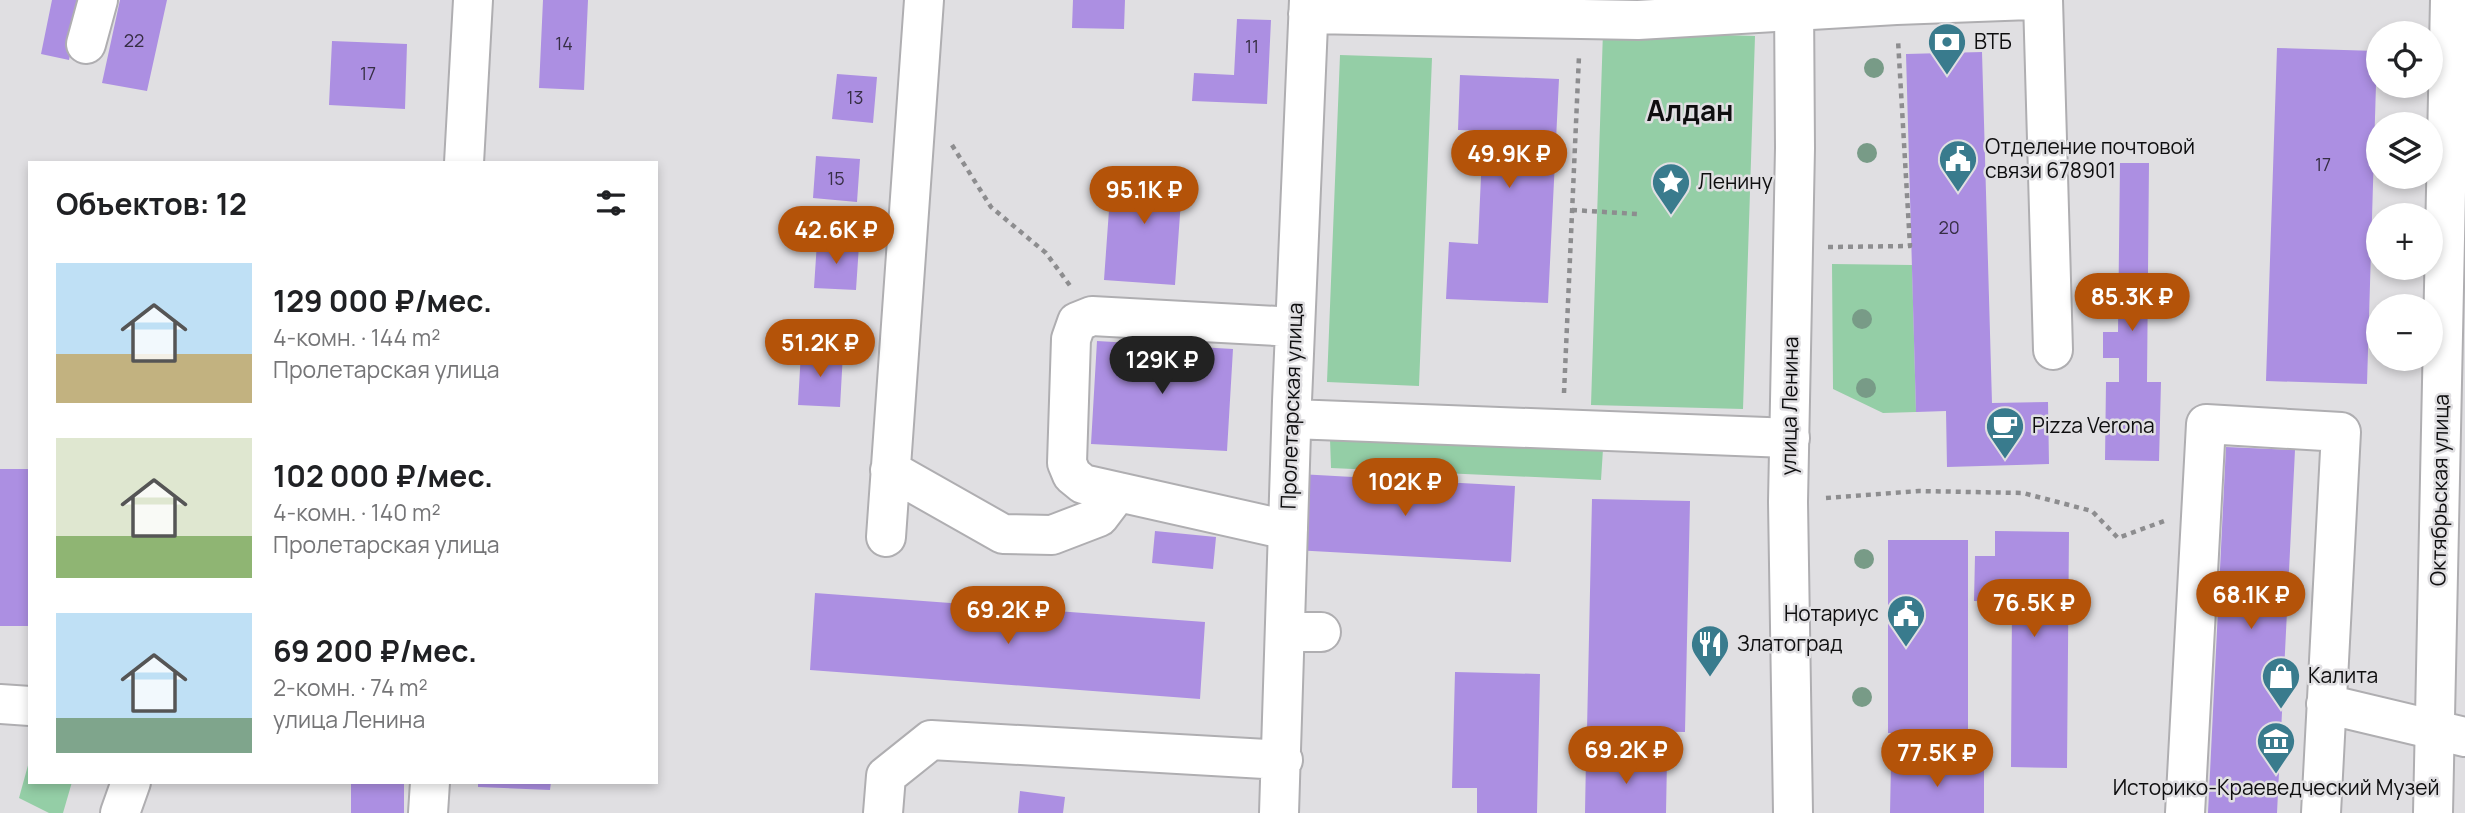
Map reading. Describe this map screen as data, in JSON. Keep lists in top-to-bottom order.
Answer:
{
  "streets": {
    "street": ["Пролетарская улица", "улица Ленина", "Октябрьская улица"]
  },
  "districts": ["Алдан"],
  "places": {
    "bank": ["ВТБ"],
    "public building": ["Отделение почтовой связи 678901", "Нотариус"],
    "place": ["Ленину"],
    "cafe": ["Pizza Verona"],
    "restaurant": ["Златоград"],
    "shop": ["Калита"],
    "museum": ["Историко-Краеведческий Музей"]
  },
  "house_numbers": [
    "22",
    "14",
    "11",
    "17",
    "13",
    "17",
    "15",
    "20"
  ],
  "page": {
    "map_buttons": ["+", "−"],
    "price": [
      "49.9K ₽",
      "95.1K ₽",
      "42.6K ₽",
      "85.3K ₽",
      "51.2K ₽",
      "129K ₽",
      "102K ₽",
      "68.1K ₽",
      "76.5K ₽",
      "69.2K ₽",
      "69.2K ₽",
      "77.5K ₽"
    ],
    "heading": "Объектов: 12",
    "list": [
      {
        "name": "129 000 ₽/мес.",
        "note": "4-комн. · 144 m² · Пролетарская улица"
      },
      {
        "name": "102 000 ₽/мес.",
        "note": "4-комн. · 140 m² · Пролетарская улица"
      },
      {
        "name": "69 200 ₽/мес.",
        "note": "2-комн. · 74 m² · улица Ленина"
      }
    ]
  }
}
